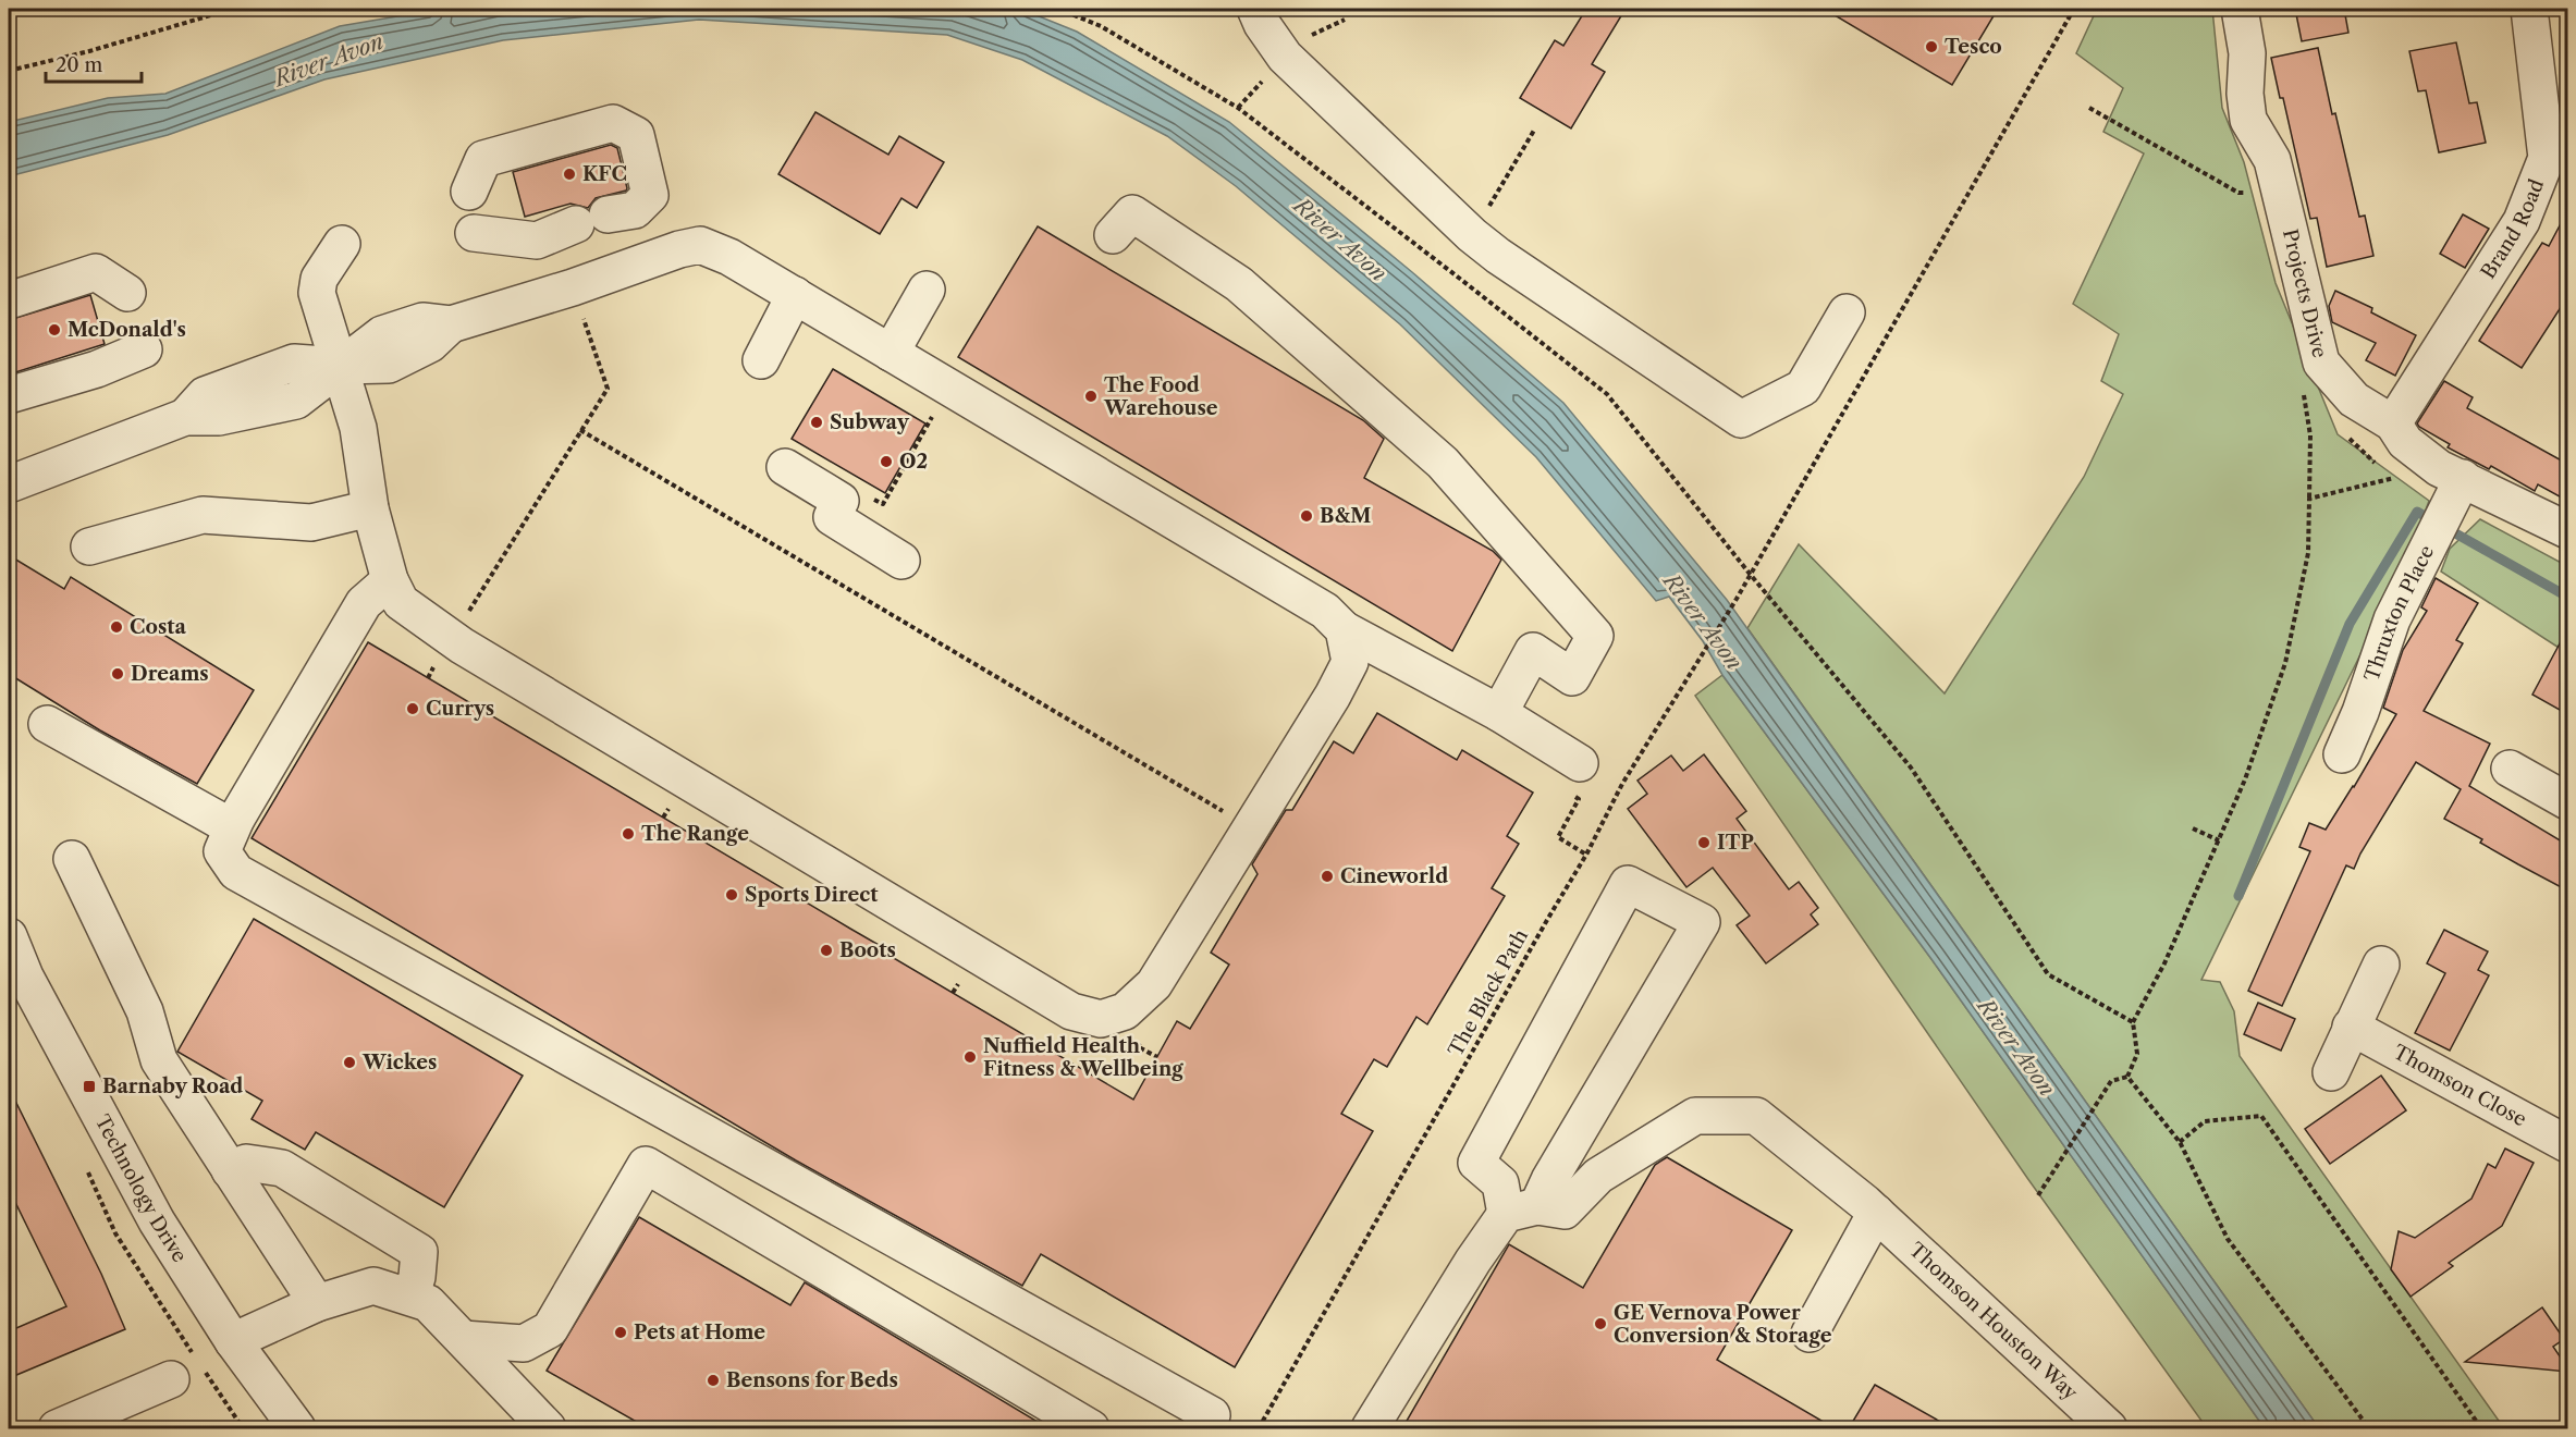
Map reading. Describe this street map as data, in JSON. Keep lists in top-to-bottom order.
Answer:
{
  "streets": {
    "street": [
      "Brand Road",
      "Projects Drive",
      "Thruxton Place",
      "Thomson Close",
      "Technology Drive",
      "Thomson Houston Way"
    ],
    "path": ["The Black Path"]
  },
  "crossings": [
    ["Brand Road", "Projects Drive"],
    ["Projects Drive", "Thruxton Place"]
  ],
  "water": ["River Avon"],
  "places": {
    "other": [
      "Tesco",
      "KFC",
      "McDonald's",
      "The Food Warehouse",
      "Subway",
      "O2",
      "B&M",
      "Costa",
      "Dreams",
      "Currys",
      "The Range",
      "ITP",
      "Cineworld",
      "Sports Direct",
      "Boots",
      "Nuffield Health Fitness & Wellbeing",
      "Wickes",
      "GE Vernova Power Conversion & Storage",
      "Pets at Home",
      "Bensons for Beds"
    ],
    "transit": ["Barnaby Road"]
  },
  "scale_bar": "20 m"
}
